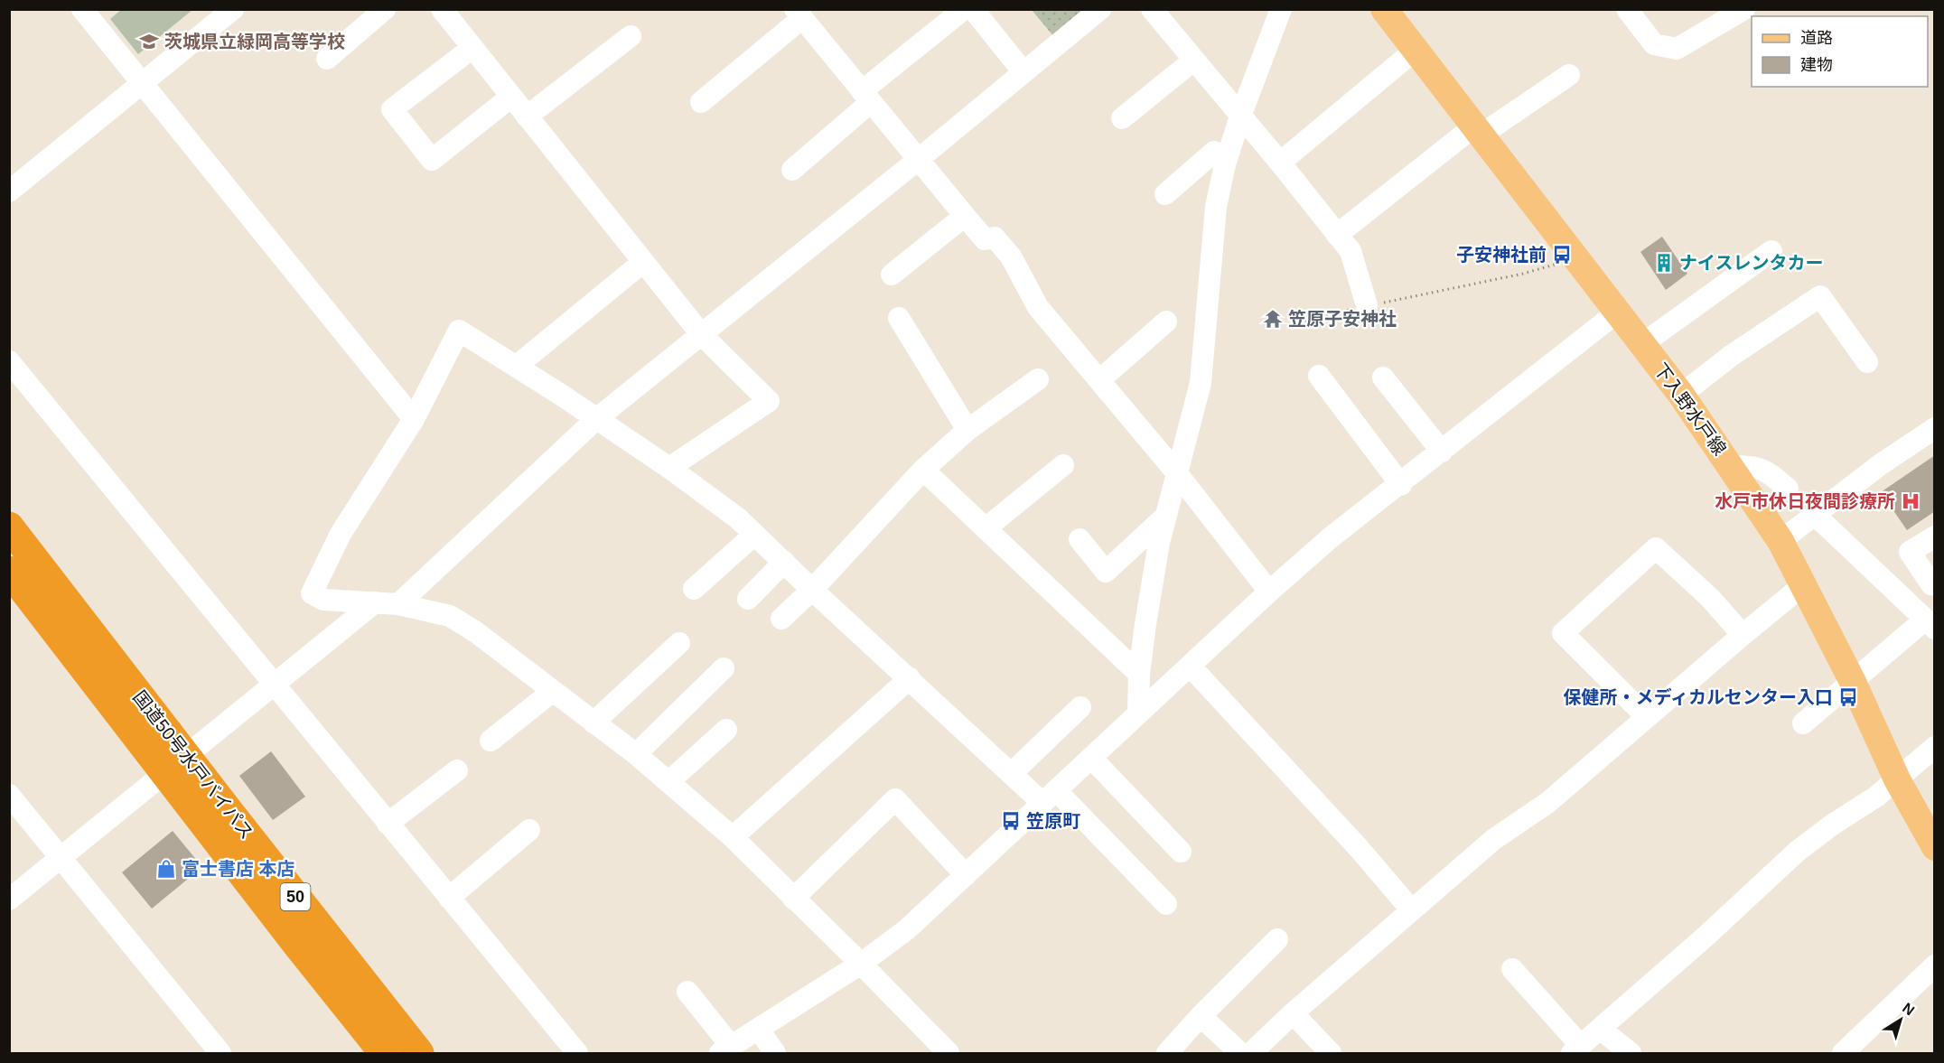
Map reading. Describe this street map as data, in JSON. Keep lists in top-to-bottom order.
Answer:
{
  "streets": {
    "highway": ["国道50号水戸バイパス", "50"],
    "main road": ["下入野水戸線"]
  },
  "places": {
    "school or university": ["茨城県立緑岡高等学校"],
    "bus stop": ["子安神社前", "保健所・メディカルセンター入口", "笠原町"],
    "building": ["ナイスレンタカー"],
    "temple": ["笠原子安神社"],
    "hospital": ["水戸市休日夜間診療所"],
    "shop": ["富士書店 本店"]
  },
  "legend": ["道路", "建物"],
  "north": "top right"
}
